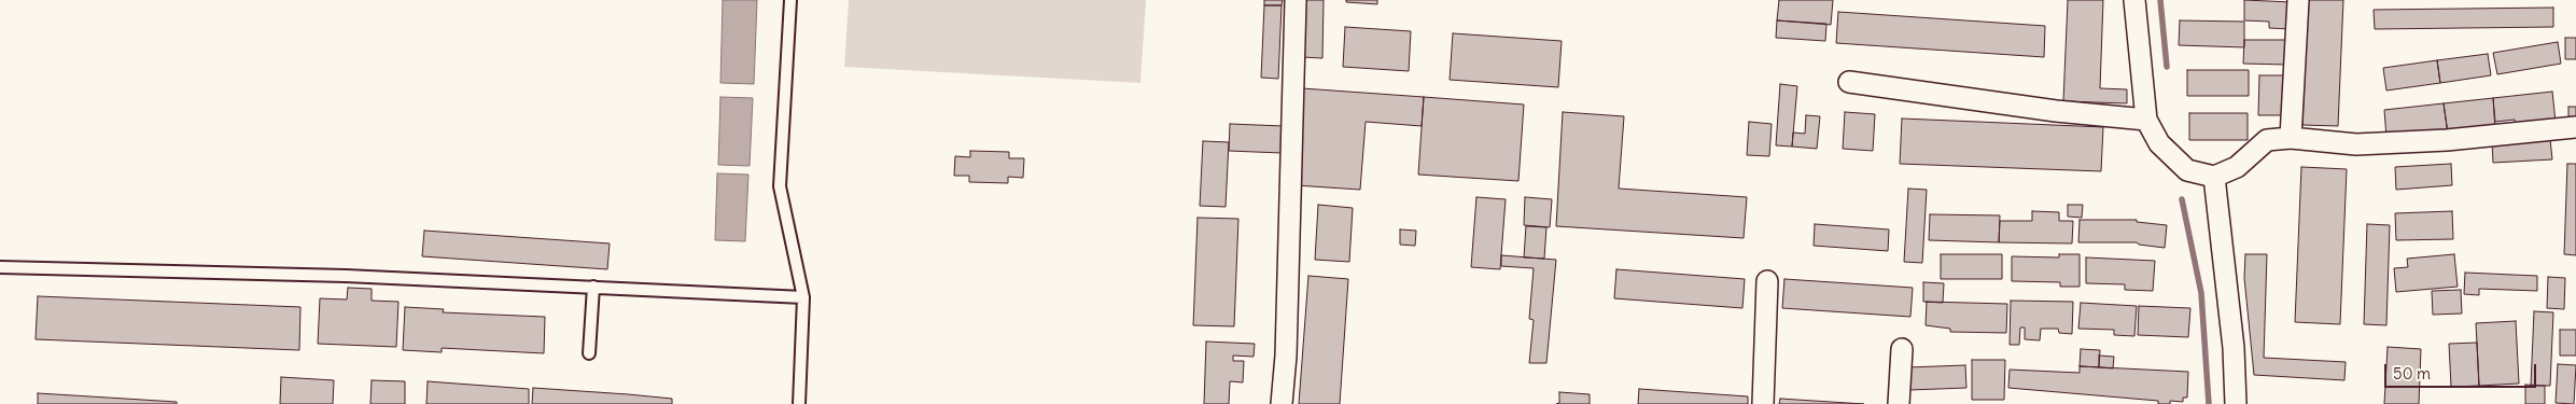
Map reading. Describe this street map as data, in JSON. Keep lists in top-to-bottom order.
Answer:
{
  "scale_bar": "50 m"
}
